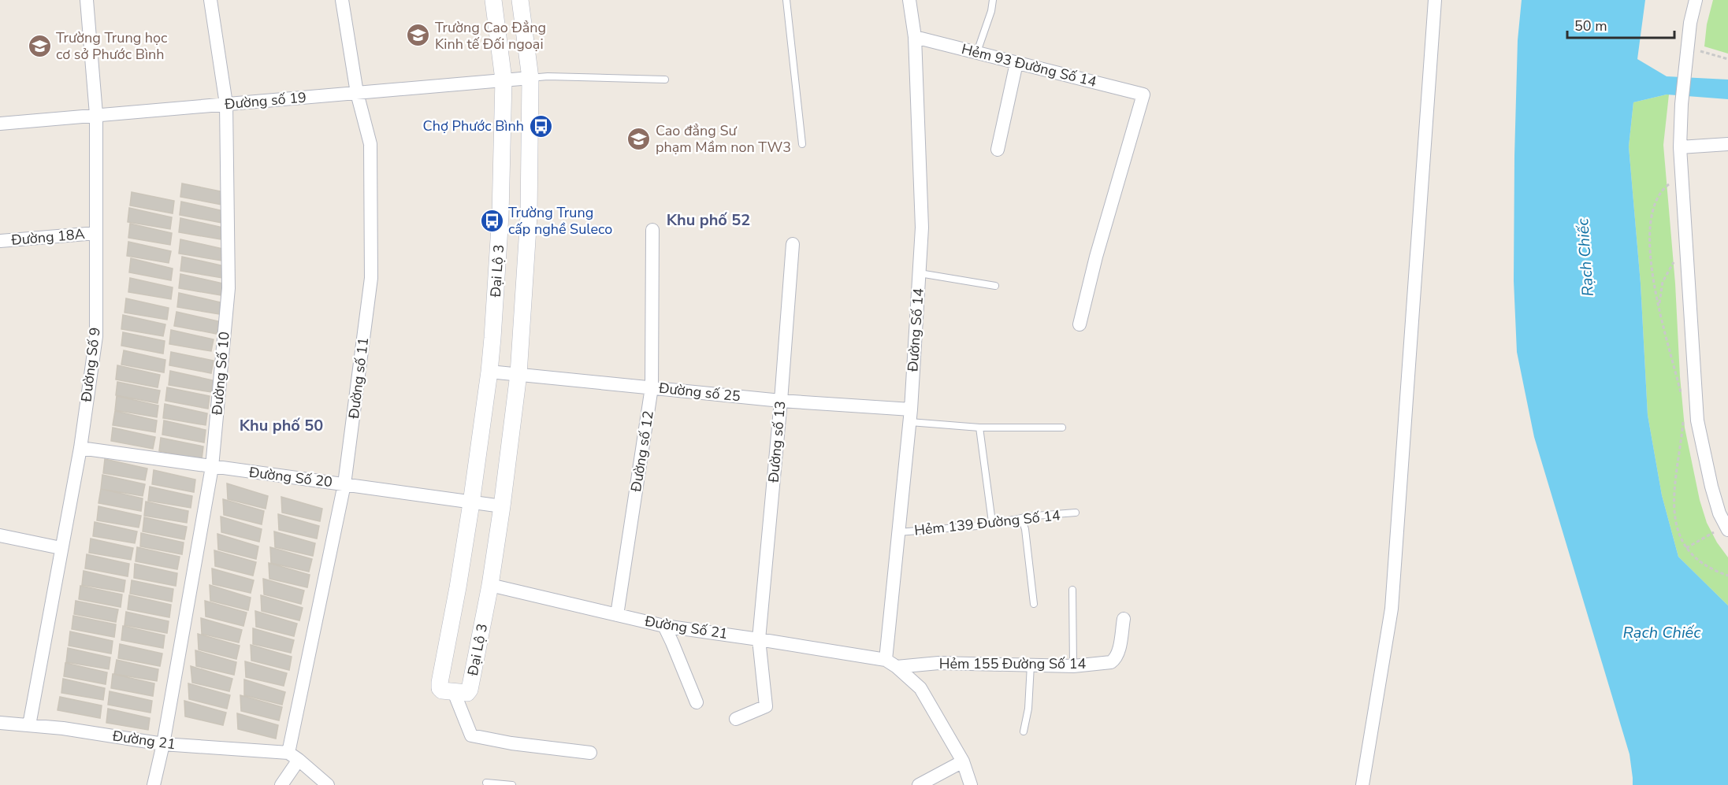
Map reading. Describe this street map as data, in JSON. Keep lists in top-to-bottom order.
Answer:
{
  "streets": {
    "street": [
      "Hẻm 93 Đường Số 14",
      "Đường số 19",
      "Đường 18A",
      "Đại Lộ 3",
      "Đường Số 14",
      "Đường Số 9",
      "Đường Số 10",
      "Đường số 11",
      "Đường số 25",
      "Đường số 13",
      "Đường số 12",
      "Đường Số 20",
      "Đường Số 21",
      "Hẻm 155 Đường Số 14",
      "Đường 21"
    ],
    "lane": ["Hẻm 139 Đường Số 14"]
  },
  "crossings": [
    ["Hẻm 93 Đường Số 14", "Đường Số 14"],
    ["Đường số 19", "Đại Lộ 3"],
    ["Đường số 19", "Đường Số 9"],
    ["Đường số 19", "Đường Số 10"],
    ["Đường số 19", "Đường số 11"],
    ["Đường 18A", "Đường Số 9"],
    ["Đại Lộ 3", "Đường số 25"],
    ["Đại Lộ 3", "Đường Số 20"],
    ["Đại Lộ 3", "Đường Số 21"],
    ["Đường Số 14", "Đường số 25"],
    ["Đường Số 14", "Hẻm 139 Đường Số 14"],
    ["Đường Số 14", "Đường Số 21"],
    ["Đường Số 14", "Hẻm 155 Đường Số 14"],
    ["Đường Số 9", "Đường Số 20"],
    ["Đường Số 9", "Đường 21"],
    ["Đường Số 10", "Đường Số 20"],
    ["Đường Số 10", "Đường 21"],
    ["Đường số 11", "Đường Số 20"],
    ["Đường số 11", "Đường 21"],
    ["Đường số 25", "Đường số 13"],
    ["Đường số 25", "Đường số 12"],
    ["Đường số 13", "Đường Số 21"],
    ["Đường số 12", "Đường Số 21"],
    ["Đường Số 21", "Hẻm 155 Đường Số 14"]
  ],
  "districts": ["Khu phố 52", "Khu phố 50"],
  "water": ["Rạch Chiếc"],
  "places": {
    "school or university": ["Trường Cao Đẳng Kinh tế Đối ngoại", "Trường Trung học cơ sở Phước Bình", "Cao đẳng Sư phạm Mầm non TW3"],
    "bus stop": ["Chợ Phước Bình", "Trường Trung cấp nghề Suleco"]
  },
  "scale_bar": "50 m"
}
